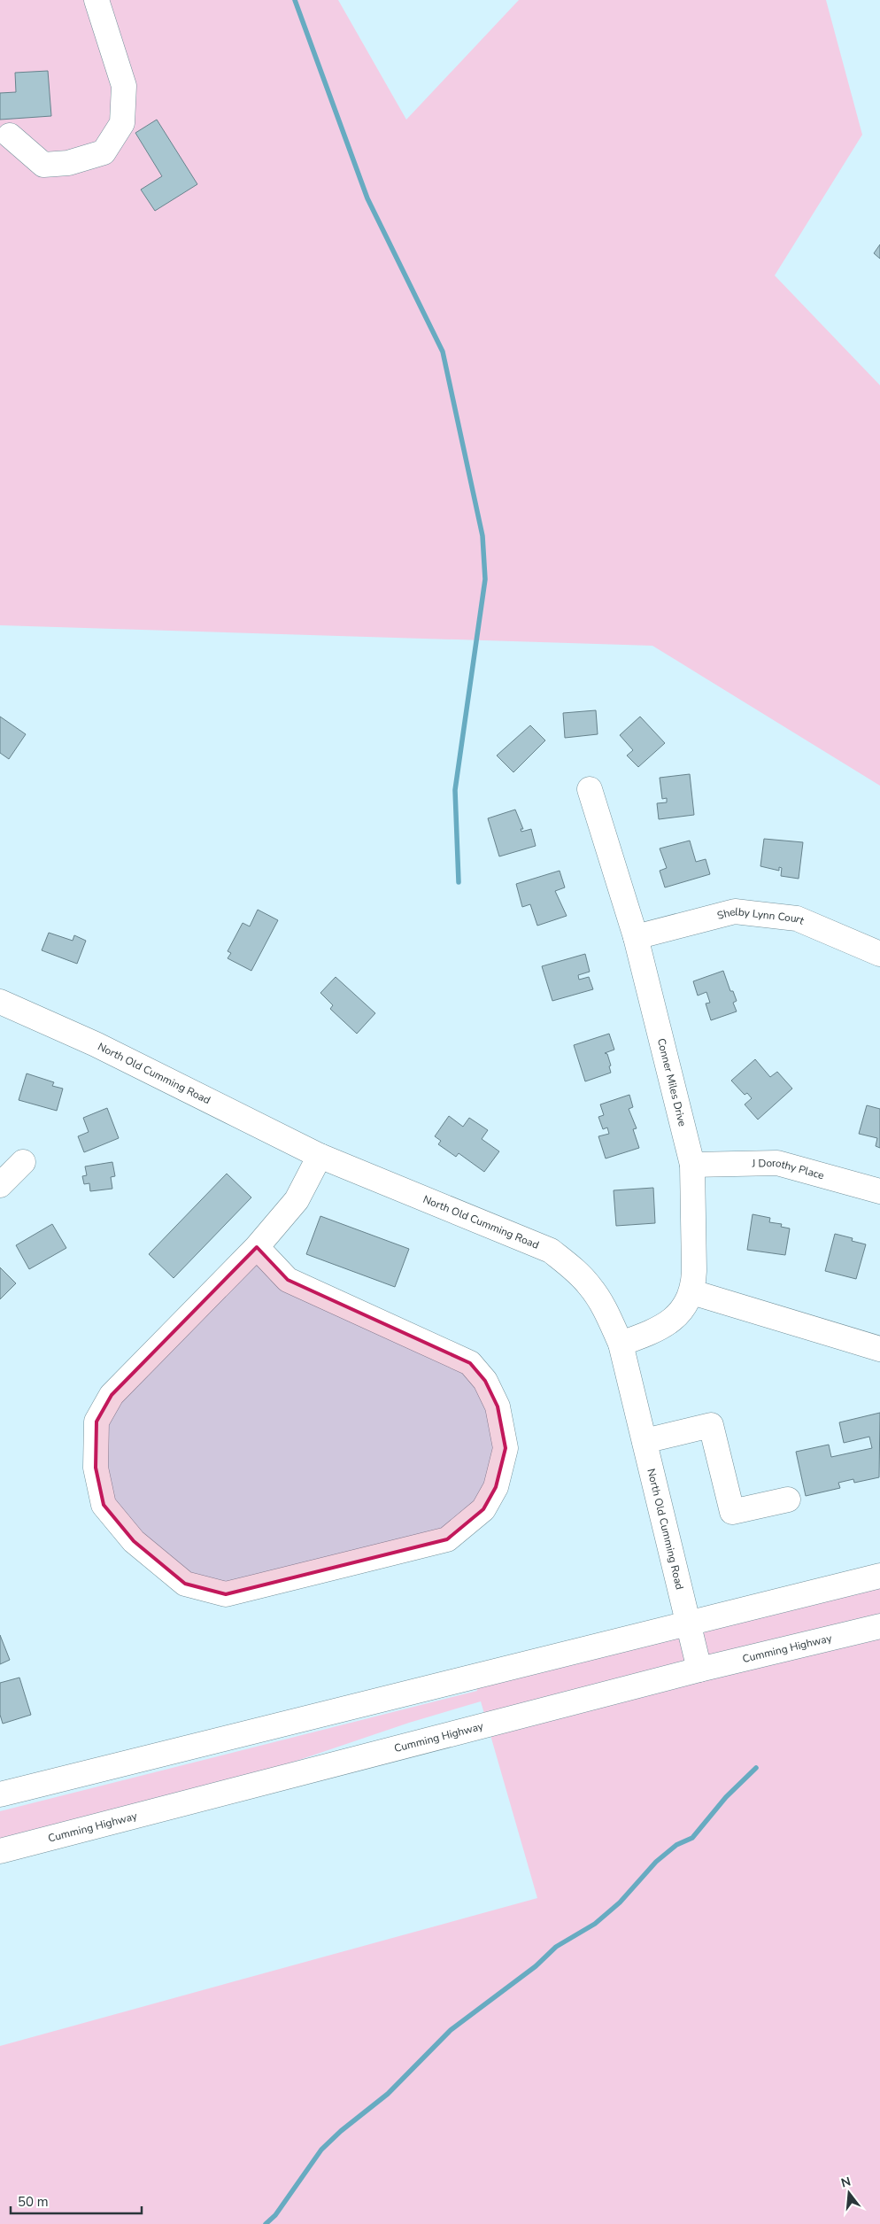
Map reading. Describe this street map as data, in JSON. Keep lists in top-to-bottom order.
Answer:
{
  "streets": {
    "main road": [
      "Shelby Lynn Court",
      "North Old Cumming Road",
      "Conner Miles Drive",
      "J Dorothy Place",
      "Cumming Highway"
    ]
  },
  "crossings": [
    ["Shelby Lynn Court", "Conner Miles Drive"],
    ["North Old Cumming Road", "Conner Miles Drive"],
    ["North Old Cumming Road", "Cumming Highway"],
    ["Conner Miles Drive", "J Dorothy Place"]
  ],
  "scale_bar": "50 m",
  "north": "top"
}
